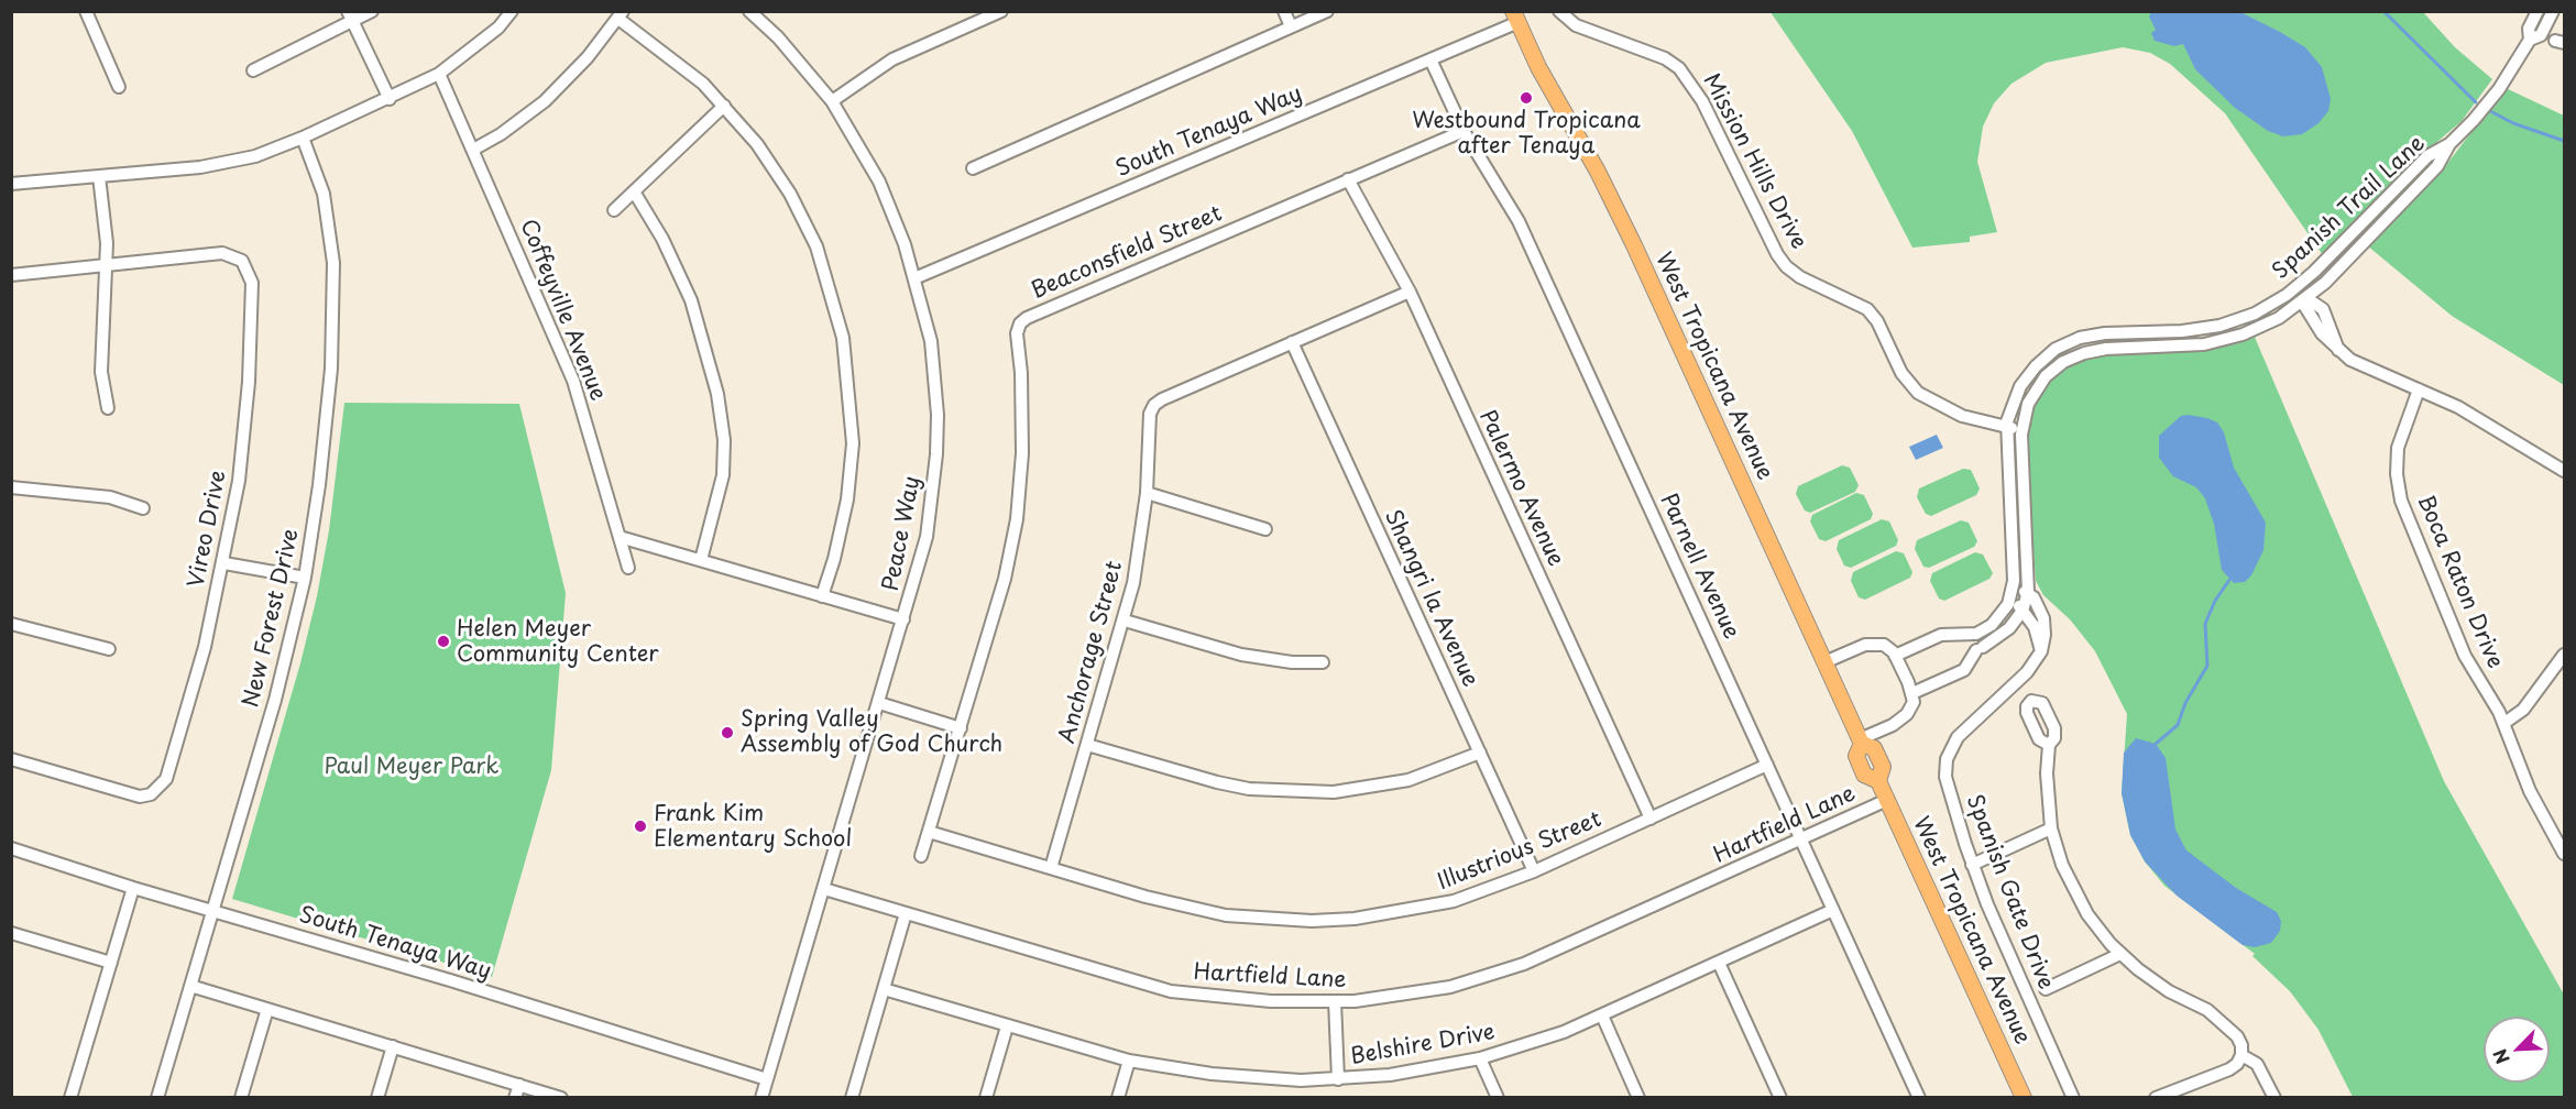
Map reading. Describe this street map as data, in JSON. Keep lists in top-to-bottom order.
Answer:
{
  "streets": {
    "main road": ["West Tropicana Avenue"],
    "street": [
      "South Tenaya Way",
      "Mission Hills Drive",
      "Spanish Trail Lane",
      "Beaconsfield Street",
      "Coffeyville Avenue",
      "Palermo Avenue",
      "Vireo Drive",
      "Peace Way",
      "Parnell Avenue",
      "Boca Raton Drive",
      "Shangri la Avenue",
      "New Forest Drive",
      "Anchorage Street",
      "Hartfield Lane",
      "Illustrious Street",
      "Spanish Gate Drive",
      "Belshire Drive"
    ]
  },
  "crossings": [
    ["South Tenaya Way", "West Tropicana Avenue"],
    ["South Tenaya Way", "Peace Way"],
    ["South Tenaya Way", "Parnell Avenue"],
    ["South Tenaya Way", "New Forest Drive"],
    ["Mission Hills Drive", "Spanish Trail Lane"],
    ["Beaconsfield Street", "Palermo Avenue"],
    ["Beaconsfield Street", "Parnell Avenue"],
    ["Beaconsfield Street", "Illustrious Street"],
    ["West Tropicana Avenue", "Hartfield Lane"],
    ["Palermo Avenue", "Anchorage Street"],
    ["Palermo Avenue", "Illustrious Street"],
    ["Peace Way", "Hartfield Lane"],
    ["Parnell Avenue", "Hartfield Lane"],
    ["Parnell Avenue", "Illustrious Street"],
    ["Parnell Avenue", "Belshire Drive"],
    ["Shangri la Avenue", "Anchorage Street"],
    ["Shangri la Avenue", "Illustrious Street"],
    ["Anchorage Street", "Illustrious Street"]
  ],
  "parks": ["Paul Meyer Park"],
  "places": [
    "Westbound Tropicana after Tenaya",
    "Helen Meyer Community Center",
    "Spring Valley Assembly of God Church",
    "Frank Kim Elementary School"
  ],
  "north": "bottom left"
}
